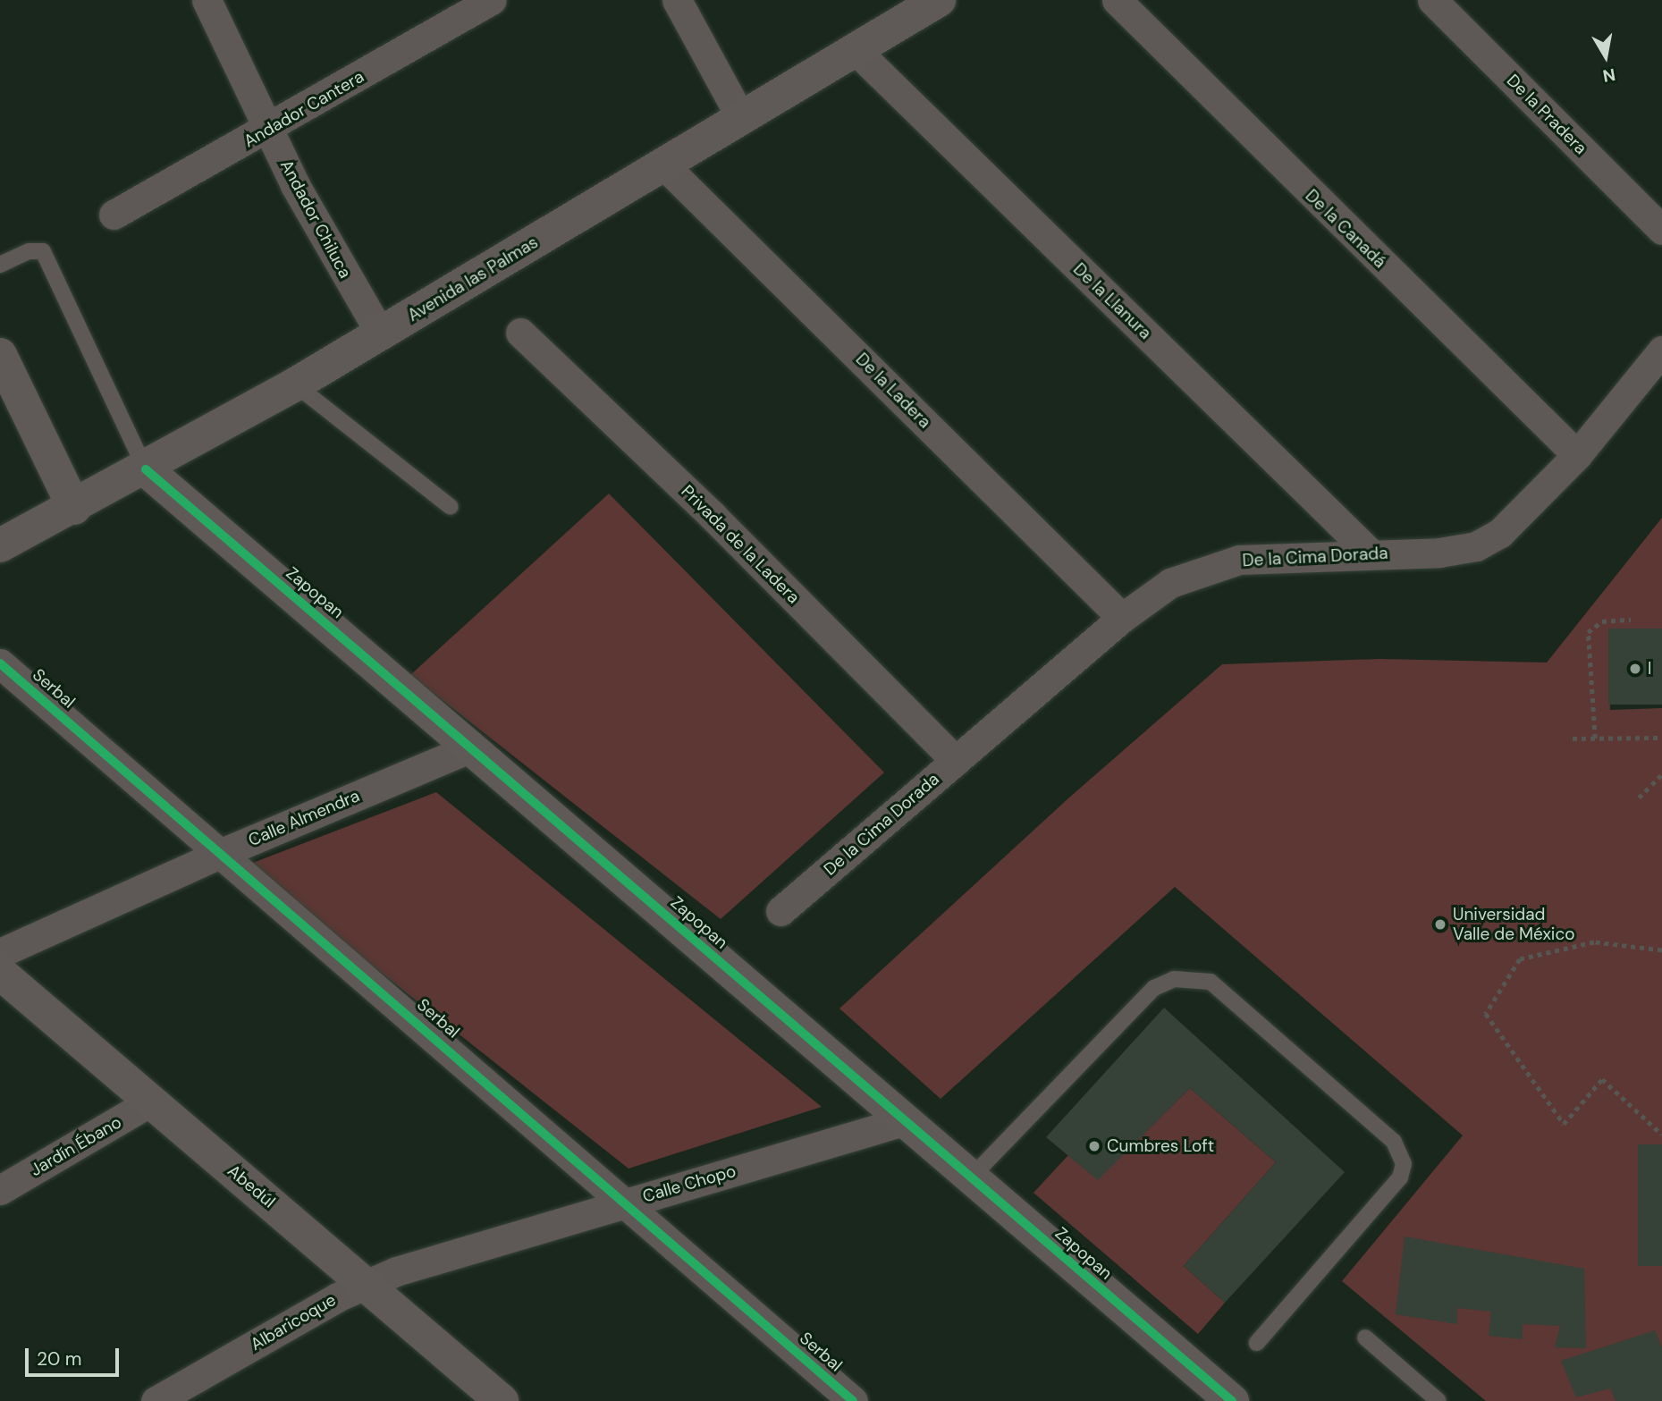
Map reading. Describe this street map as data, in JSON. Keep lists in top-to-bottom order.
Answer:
{
  "streets": {
    "street": [
      "Andador Cantera",
      "De la Pradera",
      "Andador Chiluca",
      "De la Canadá",
      "Avenida las Palmas",
      "De la Llanura",
      "De la Ladera",
      "Privada de la Ladera",
      "De la Cima Dorada",
      "Zapopan",
      "Serbal",
      "Calle Almendra",
      "Jardín Ébano",
      "Calle Chopo",
      "Abedúl",
      "Albaricoque"
    ]
  },
  "crossings": [
    ["Andador Cantera", "Andador Chiluca"],
    ["Andador Chiluca", "Avenida las Palmas"],
    ["De la Canadá", "De la Cima Dorada"],
    ["Avenida las Palmas", "De la Llanura"],
    ["Avenida las Palmas", "De la Ladera"],
    ["Avenida las Palmas", "Zapopan"],
    ["De la Llanura", "De la Cima Dorada"],
    ["De la Ladera", "De la Cima Dorada"],
    ["Privada de la Ladera", "De la Cima Dorada"],
    ["Zapopan", "Calle Almendra"],
    ["Zapopan", "Calle Chopo"],
    ["Serbal", "Calle Almendra"],
    ["Serbal", "Calle Chopo"],
    ["Jardín Ébano", "Abedúl"],
    ["Calle Chopo", "Abedúl"],
    ["Calle Chopo", "Albaricoque"],
    ["Abedúl", "Albaricoque"]
  ],
  "places": ["I", "Universidad Valle de México", "Cumbres Loft"],
  "scale_bar": "20 m",
  "north": "bottom"
}
